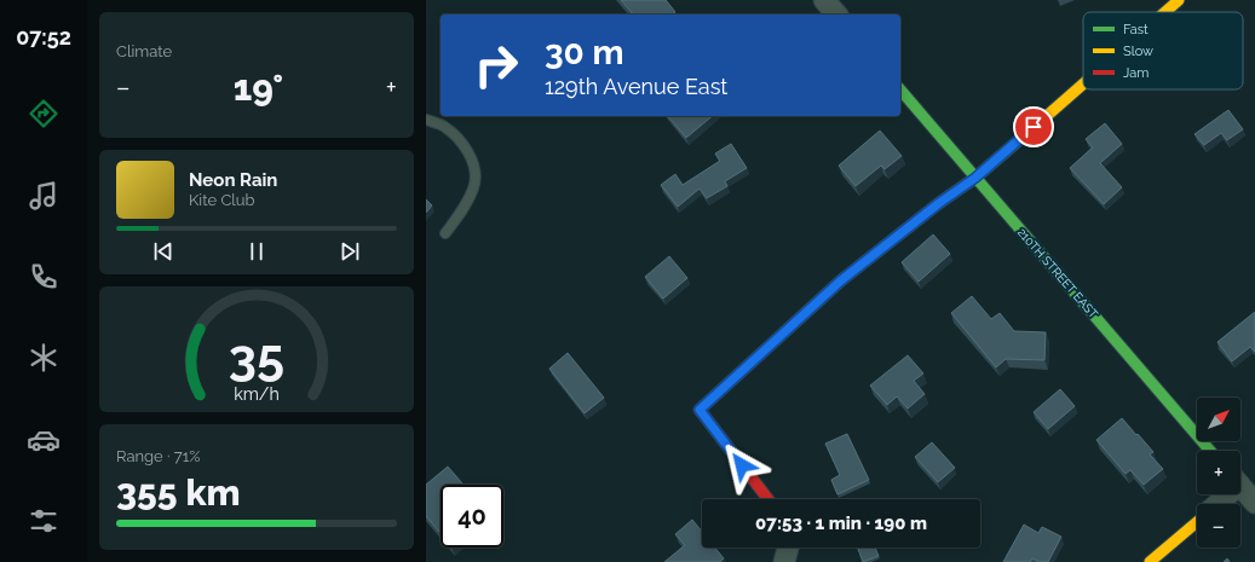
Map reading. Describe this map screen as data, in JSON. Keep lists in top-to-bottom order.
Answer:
{
  "streets": {
    "street": ["210TH STREET EAST"]
  },
  "legend": ["Fast", "Slow", "Jam"],
  "north": "top right",
  "page": {
    "tabs": "07:52",
    "tile": [
      "Climate",
      ["Range · 71%", "355 km"]
    ],
    "turn": ["30 m", "129th Avenue East"],
    "heat": ["−", "19°", "+"],
    "song": ["Neon Rain", "Kite Club"],
    "map_buttons": ["+", "−"],
    "limit": "40",
    "trip": "07:53 · 1 min · 190 m",
    "gauge": ["35", "km/h"]
  }
}
